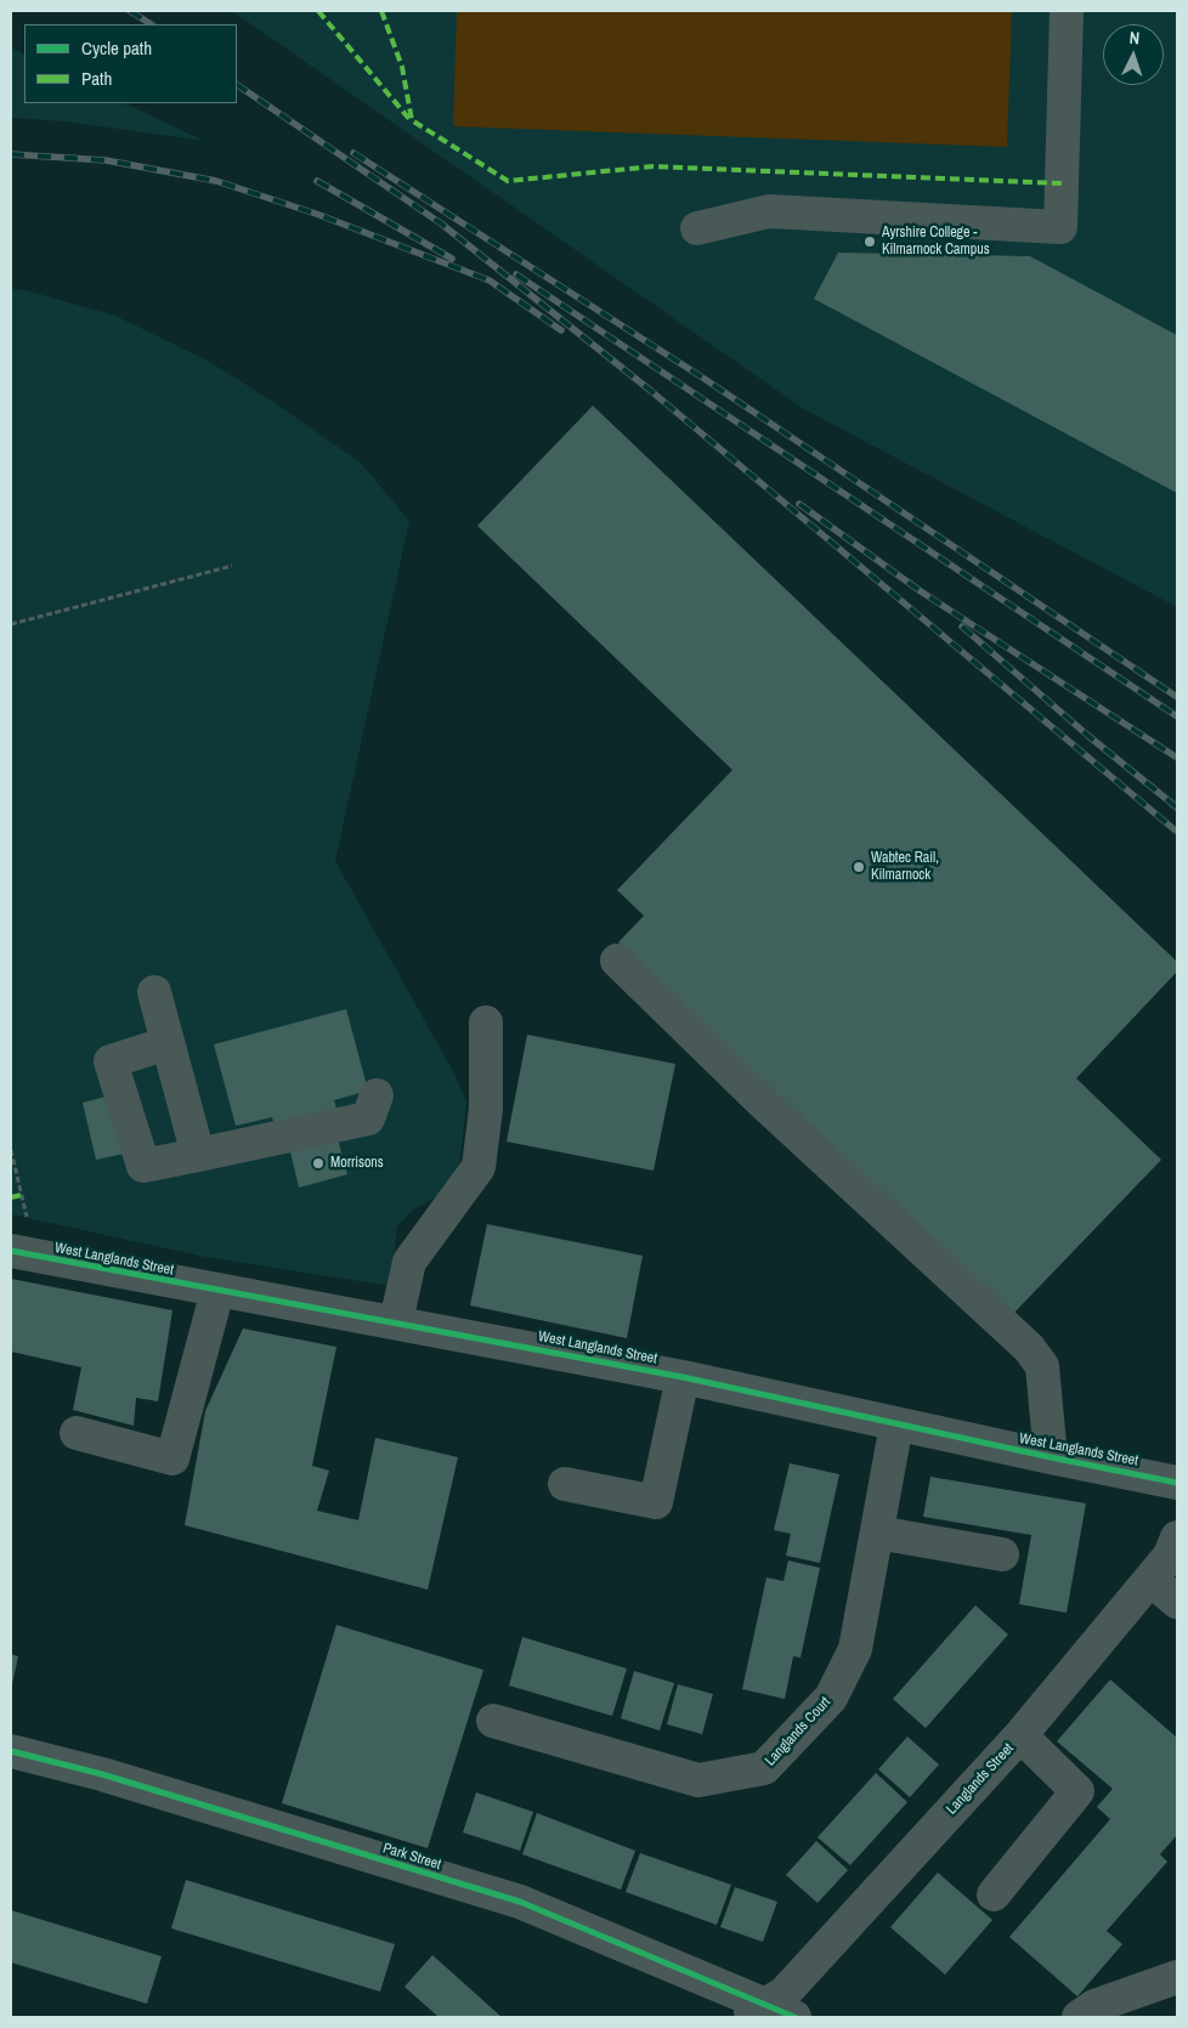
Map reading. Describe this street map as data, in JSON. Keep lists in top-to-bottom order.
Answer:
{
  "streets": {
    "street": [
      "West Langlands Street",
      "Langlands Court",
      "Langlands Street",
      "Park Street"
    ]
  },
  "crossings": [
    ["West Langlands Street", "Langlands Court"],
    ["Langlands Street", "Park Street"]
  ],
  "places": ["Ayrshire College - Kilmarnock Campus", "Wabtec Rail, Kilmarnock", "Morrisons"],
  "legend": ["Cycle path", "Path"],
  "north": "top"
}
